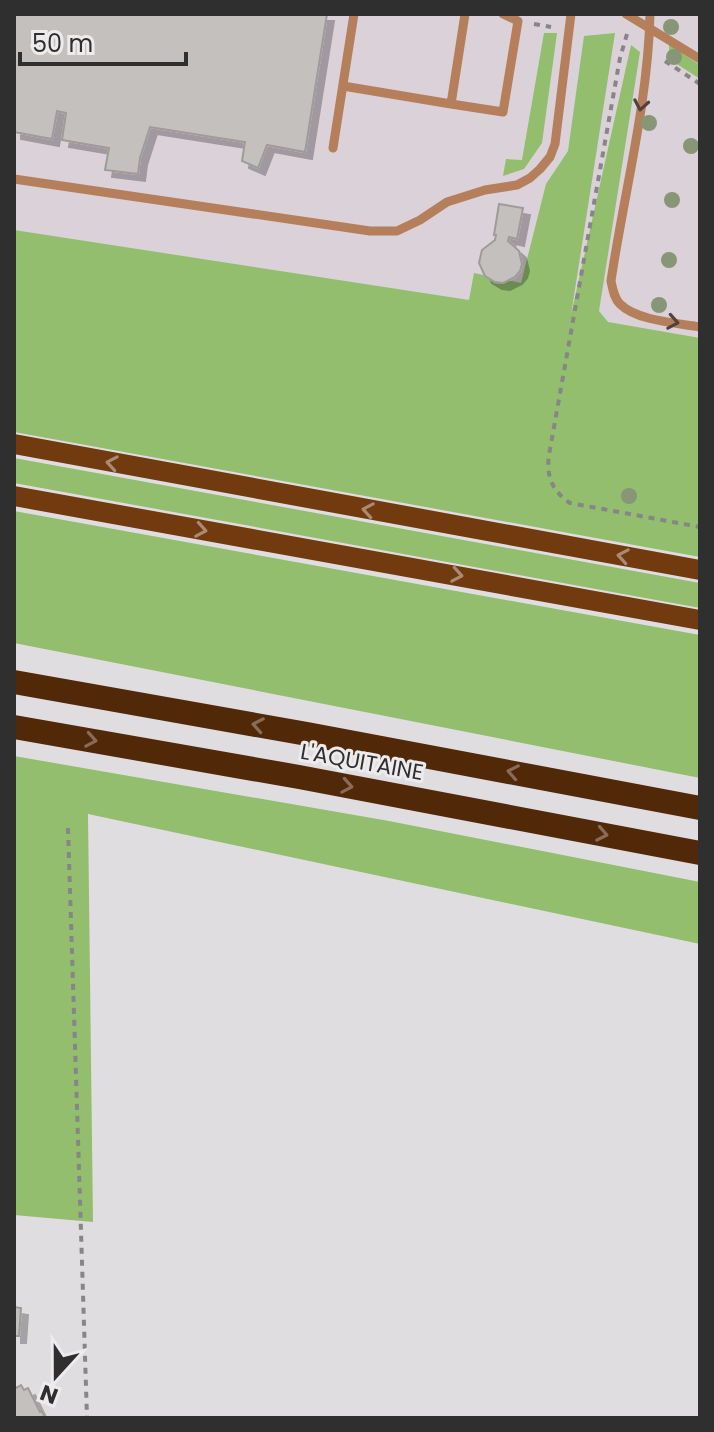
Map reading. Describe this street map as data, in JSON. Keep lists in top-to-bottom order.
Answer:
{
  "streets": {
    "highway": ["L'AQUITAINE"]
  },
  "scale_bar": "50 m",
  "north": "bottom"
}
